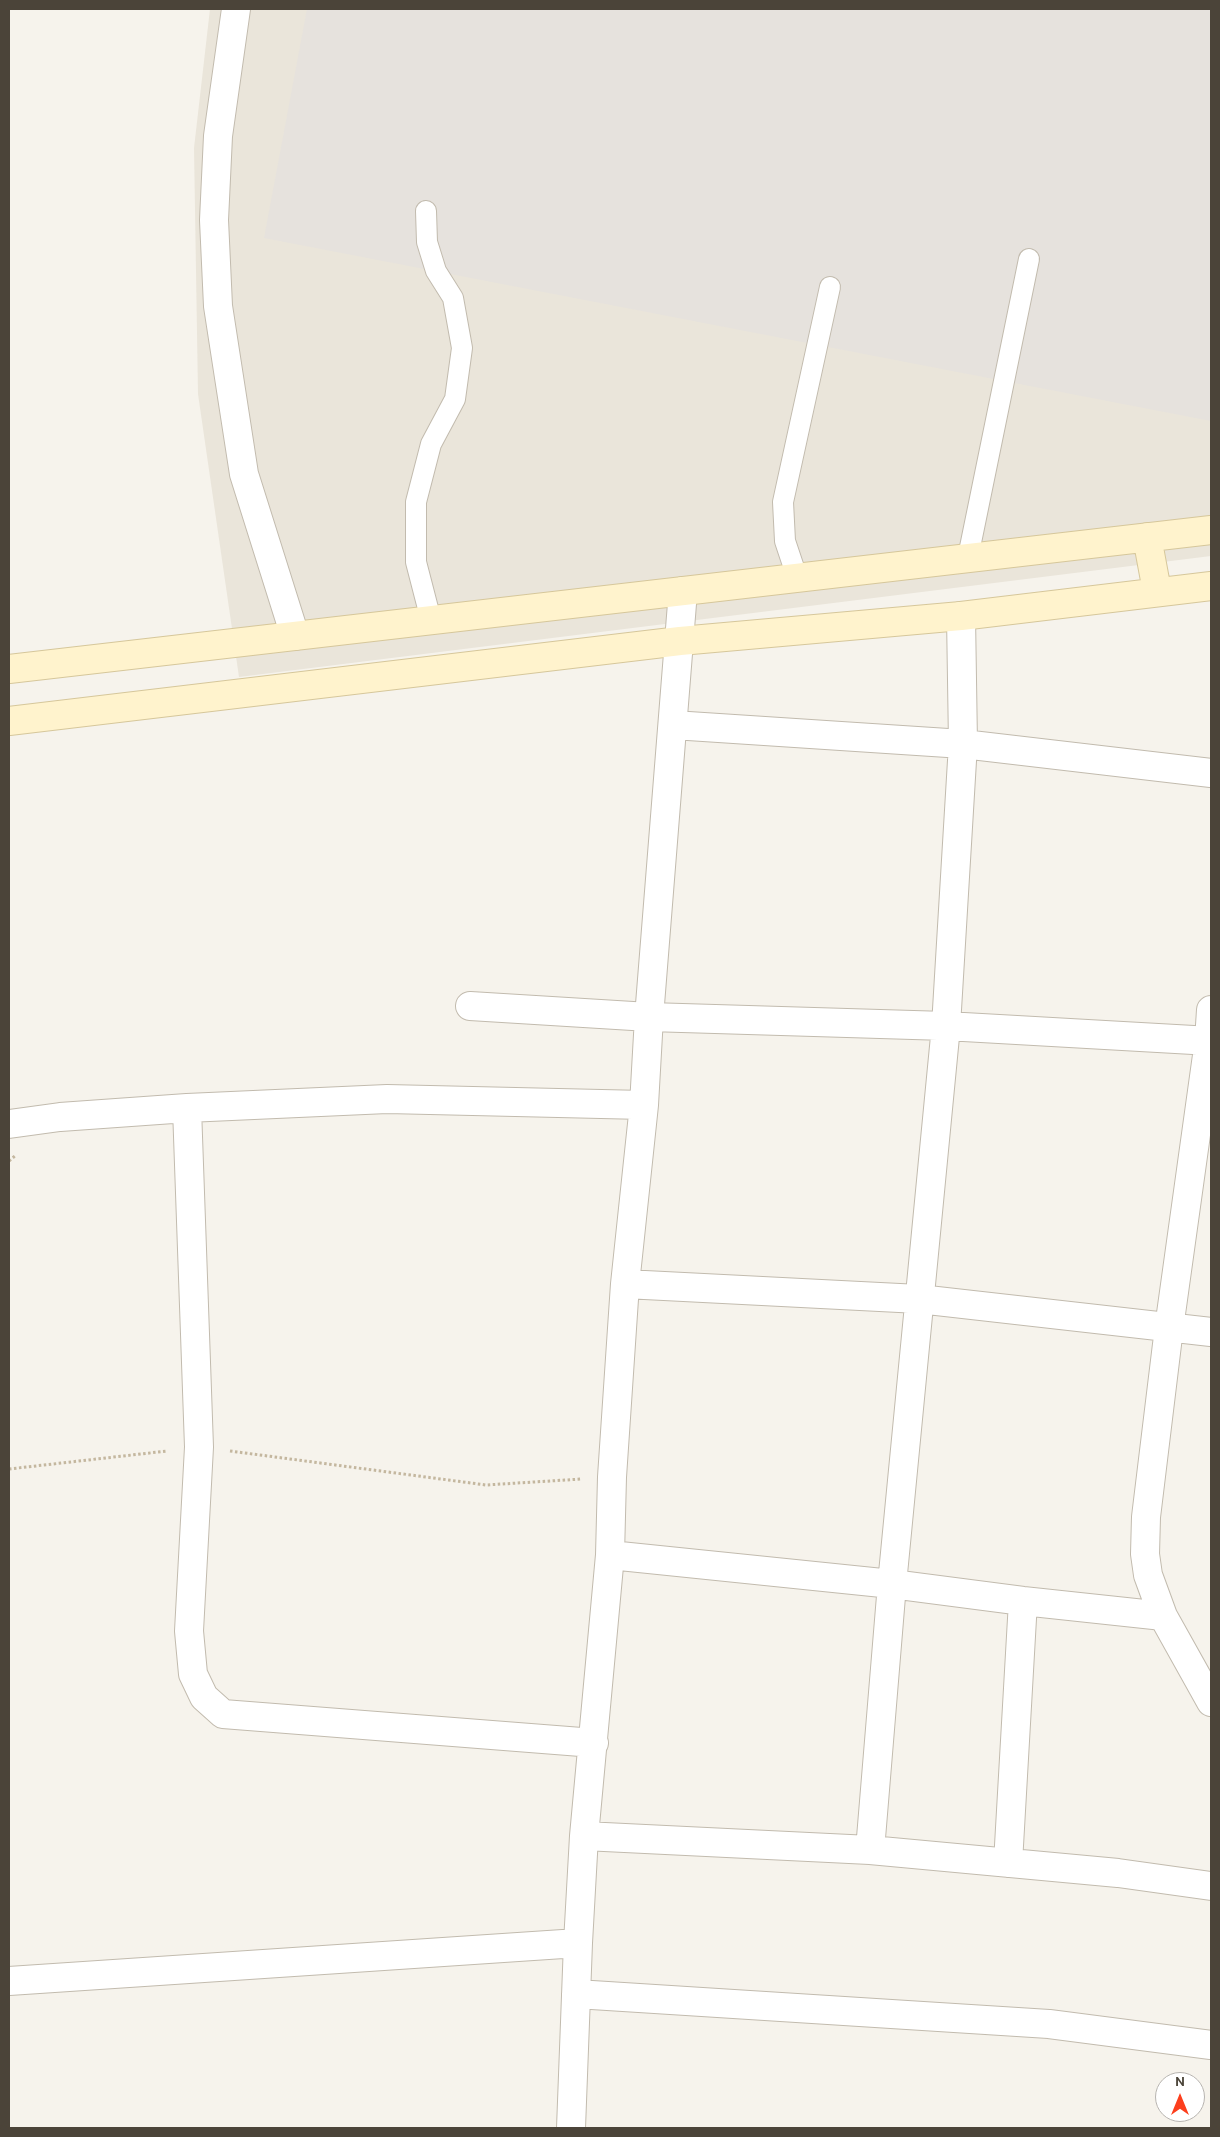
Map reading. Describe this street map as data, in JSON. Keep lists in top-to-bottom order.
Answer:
{
  "north": "top"
}
